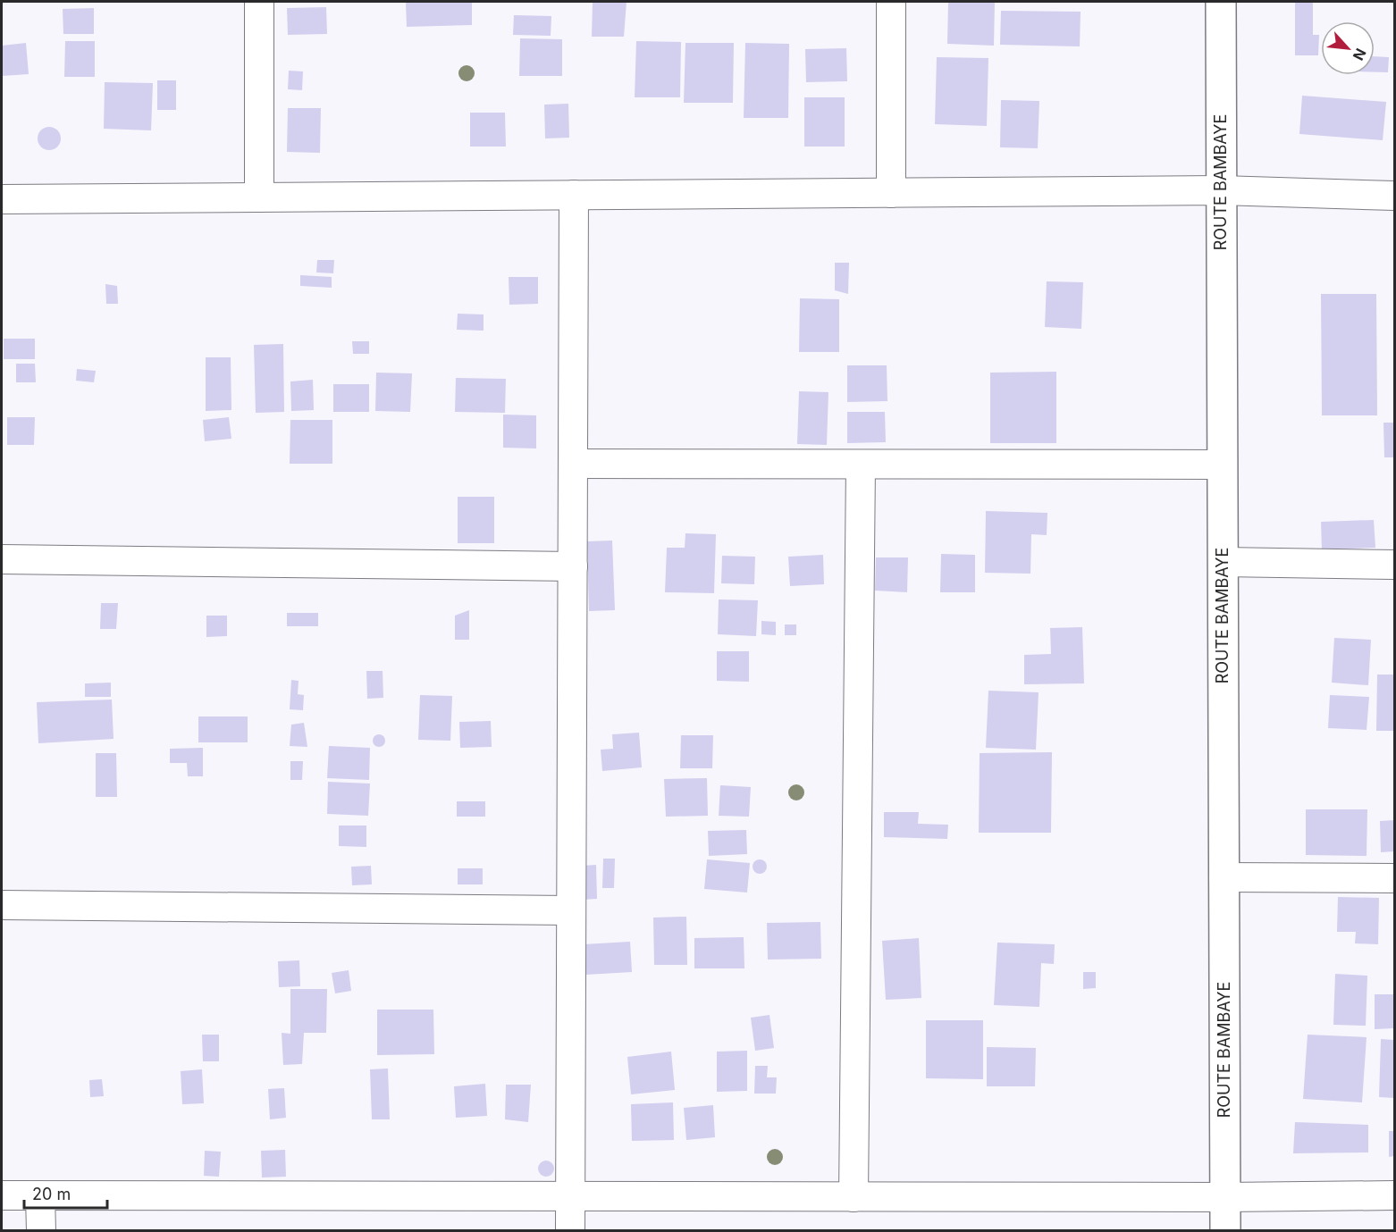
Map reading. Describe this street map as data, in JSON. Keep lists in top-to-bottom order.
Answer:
{
  "streets": {
    "street": ["ROUTE BAMBAYE"]
  },
  "scale_bar": "20 m",
  "north": "bottom right"
}
